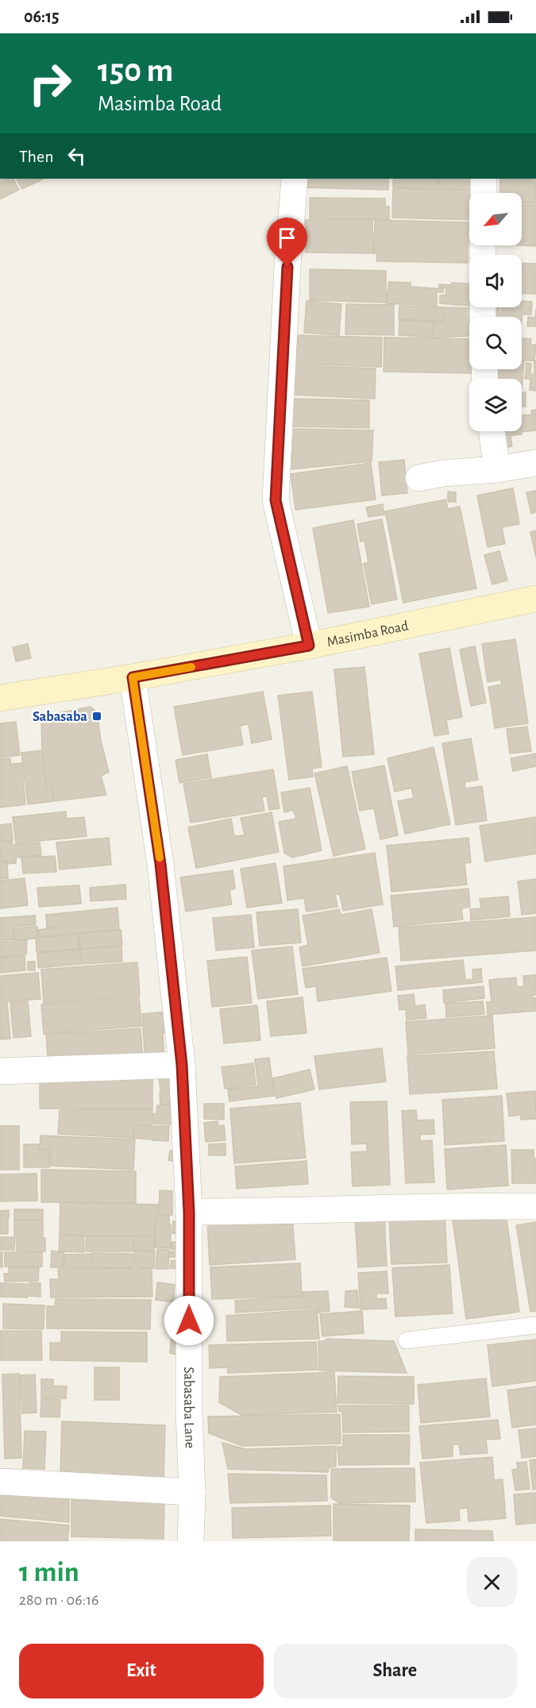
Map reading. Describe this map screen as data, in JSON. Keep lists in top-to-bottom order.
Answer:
{
  "streets": {
    "street": ["Masimba Road", "Sabasaba Lane"]
  },
  "crossings": [
    ["Masimba Road", "Sabasaba Lane"]
  ],
  "places": {
    "transit": ["Sabasaba"]
  },
  "north": "bottom left",
  "page": {
    "status": "06:15",
    "turn": ["150 m", "Masimba Road"],
    "then": "Then",
    "heading": ["1 min", "280 m · 06:16"],
    "buttons": ["Exit", "Share"]
  }
}
